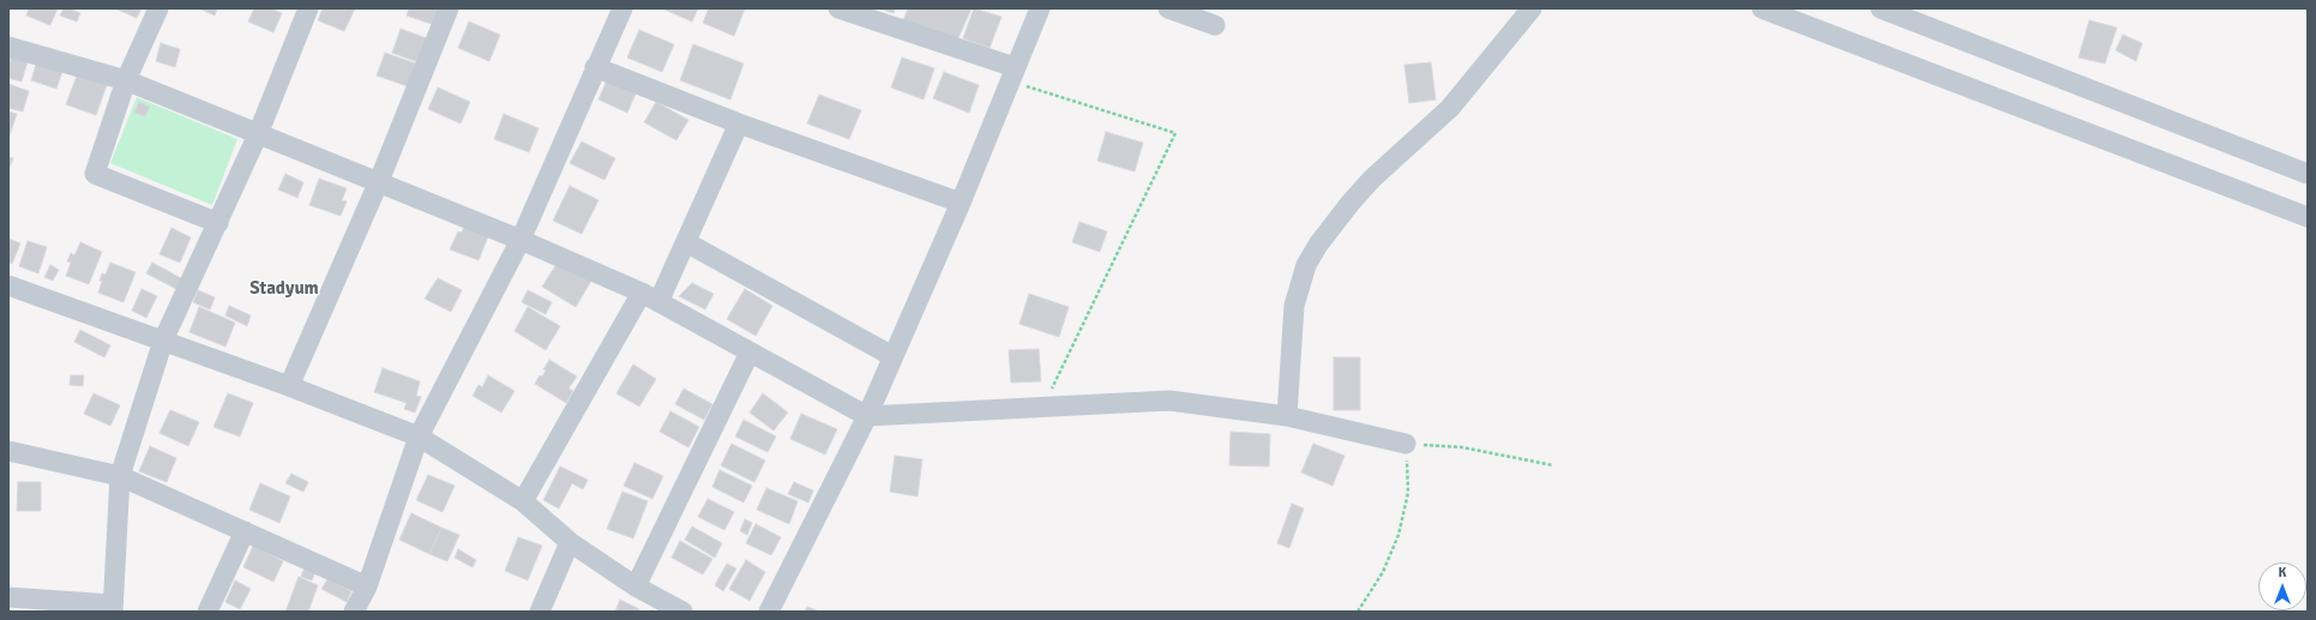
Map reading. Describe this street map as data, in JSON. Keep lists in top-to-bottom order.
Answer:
{
  "districts": ["Stadyum"],
  "north": "top"
}
